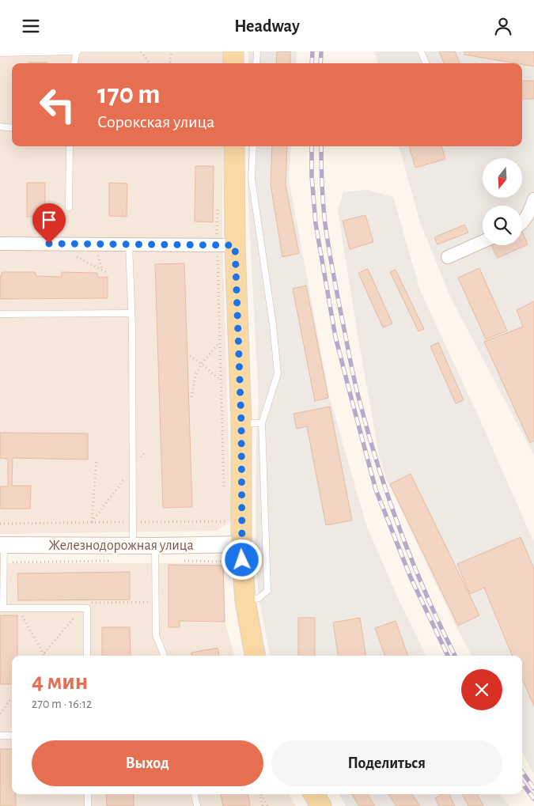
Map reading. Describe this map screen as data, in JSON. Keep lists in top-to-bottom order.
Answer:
{
  "streets": {
    "street": ["Железнодорожная улица"]
  },
  "north": "bottom",
  "page": {
    "header": "Headway",
    "turn": ["170 m", "Сорокская улица"],
    "heading": ["4 мин", "270 m · 16:12"],
    "buttons": ["Выход", "Поделиться"]
  }
}
